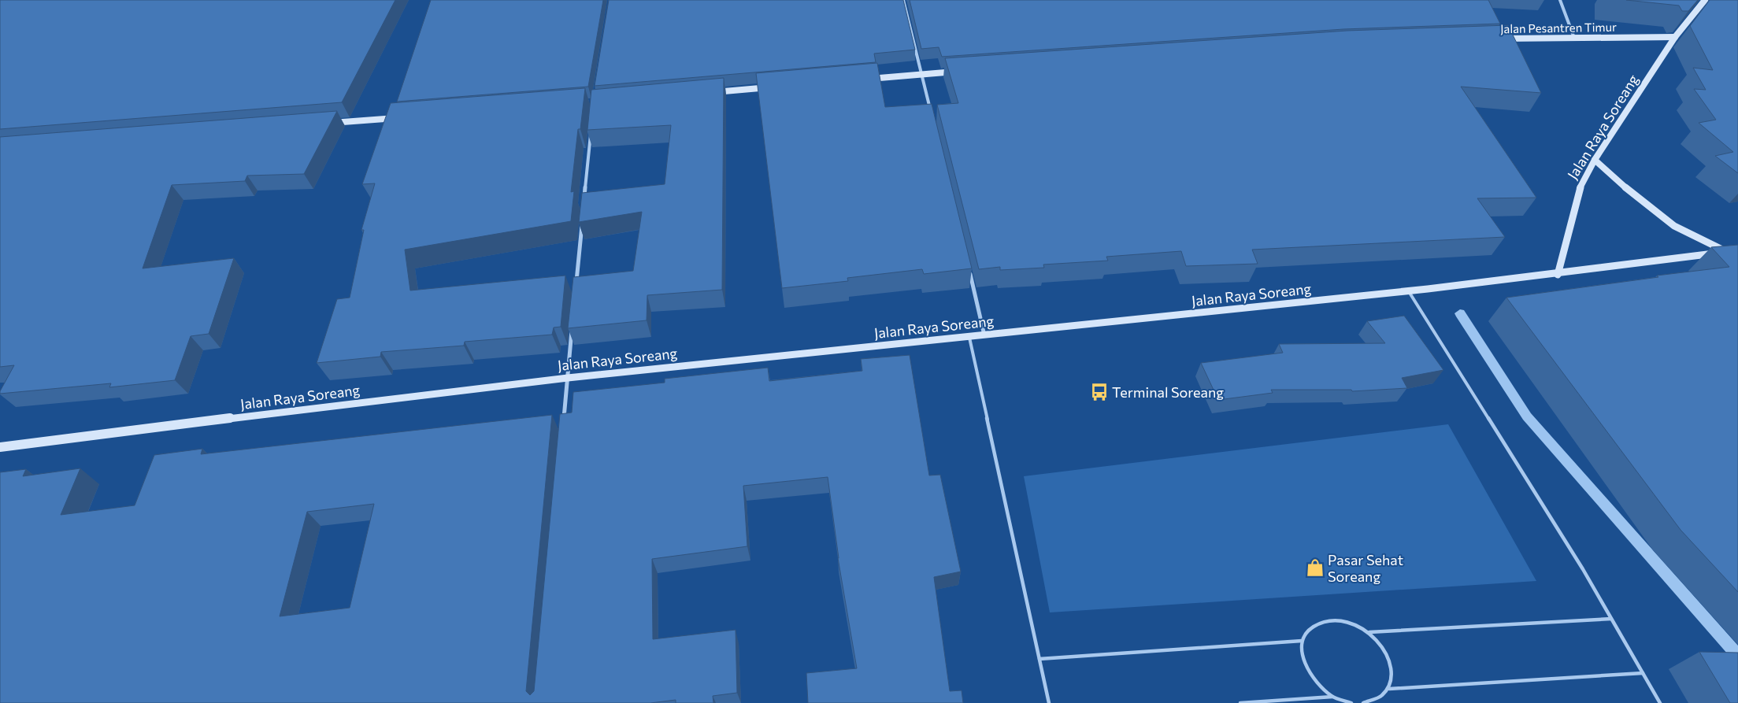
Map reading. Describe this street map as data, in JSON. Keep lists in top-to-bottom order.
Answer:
{
  "streets": {
    "main road": ["Jalan Pesantren Timur", "Jalan Raya Soreang"]
  },
  "crossings": [
    ["Jalan Pesantren Timur", "Jalan Raya Soreang"]
  ],
  "places": {
    "bus stop": ["Terminal Soreang"],
    "shop": ["Pasar Sehat Soreang"]
  }
}
